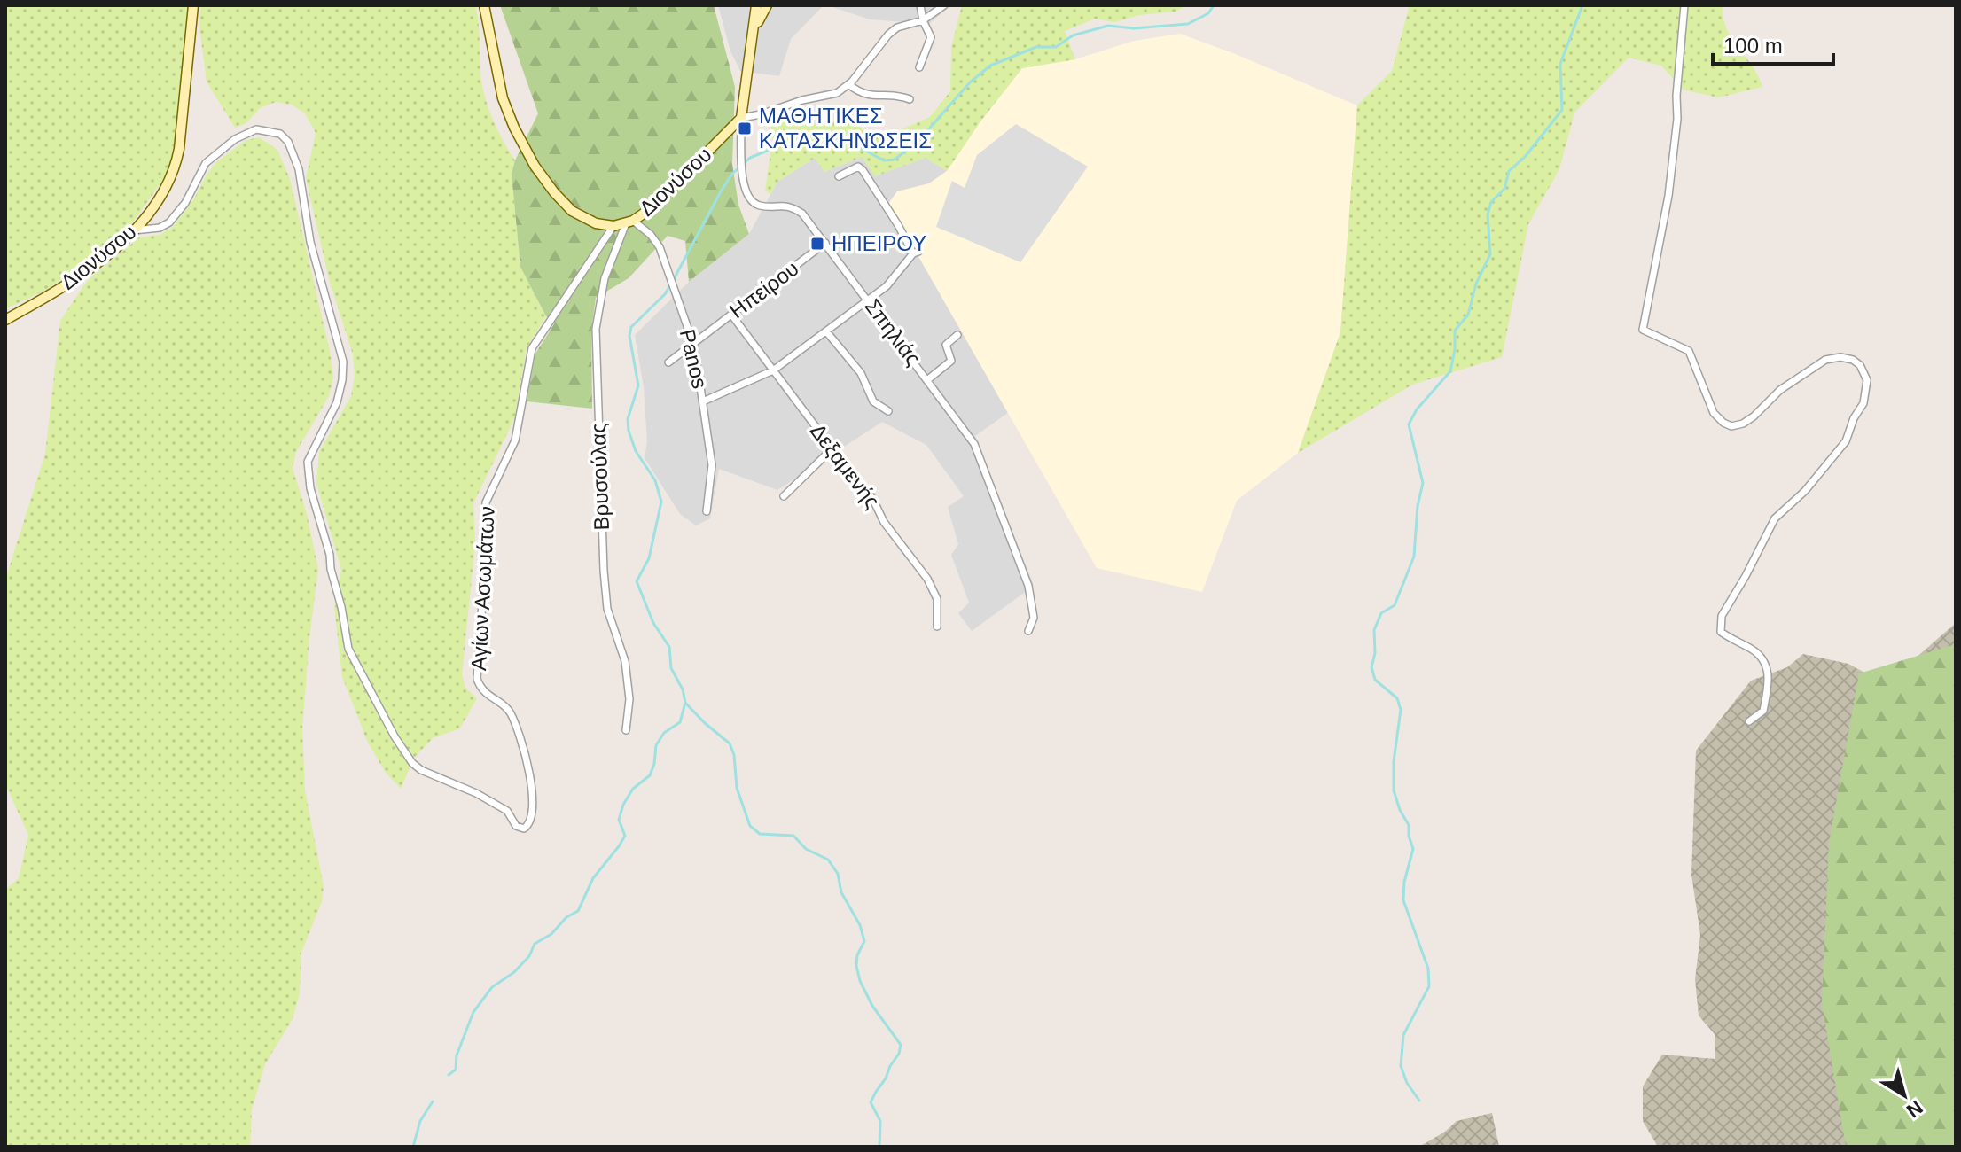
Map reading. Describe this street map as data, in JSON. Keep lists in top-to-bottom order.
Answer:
{
  "streets": {
    "main road": ["Διονύσου"],
    "street": [
      "Ηπείρου",
      "Σπηλιάς",
      "Panos",
      "Δεξαμενής",
      "Βρυσούλας",
      "Αγίων Ασωμάτων"
    ]
  },
  "crossings": [
    ["Διονύσου", "Σπηλιάς"],
    ["Διονύσου", "Panos"],
    ["Διονύσου", "Βρυσούλας"],
    ["Διονύσου", "Αγίων Ασωμάτων"],
    ["Ηπείρου", "Σπηλιάς"],
    ["Ηπείρου", "Panos"],
    ["Ηπείρου", "Δεξαμενής"],
    ["Panos", "Βρυσούλας"]
  ],
  "places": {
    "transit": ["ΜΑΘΗΤΙΚΕΣ ΚΑΤΑΣΚΗΝΏΣΕΙΣ", "ΗΠΕΙΡΟΥ"]
  },
  "scale_bar": "100 m",
  "north": "bottom right"
}
